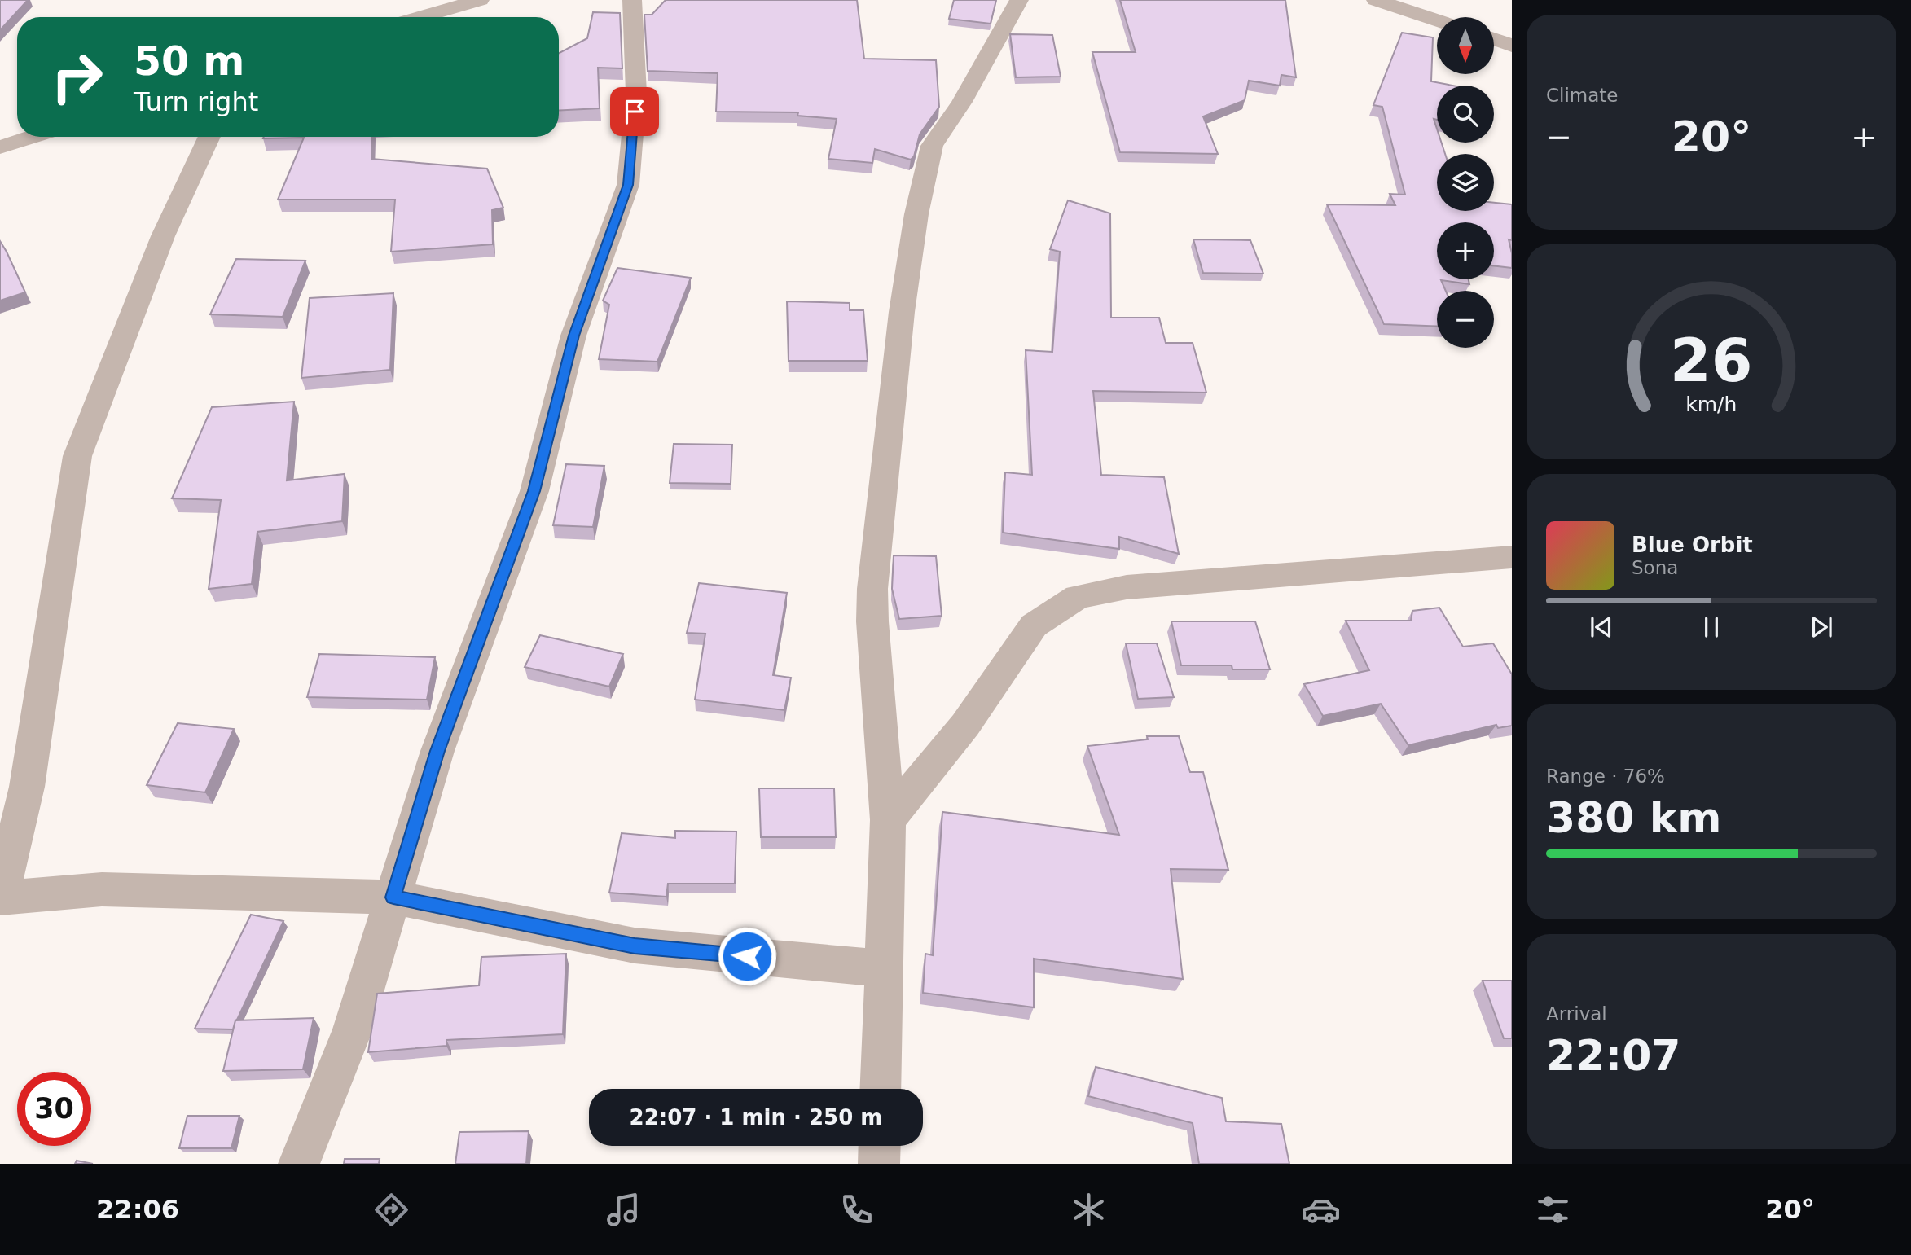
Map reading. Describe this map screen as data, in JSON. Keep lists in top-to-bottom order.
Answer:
{
  "north": "bottom",
  "page": {
    "tile": [
      "Climate",
      ["Range · 76%", "380 km"],
      ["Arrival", "22:07"]
    ],
    "map_buttons": ["+", "−"],
    "turn": ["50 m", "Turn right"],
    "heat": ["−", "20°", "+"],
    "song": ["Blue Orbit", "Sona"],
    "limit": "30",
    "trip": "22:07 · 1 min · 250 m",
    "tabs": ["22:06", "20°"],
    "gauge": ["26", "km/h"]
  }
}
